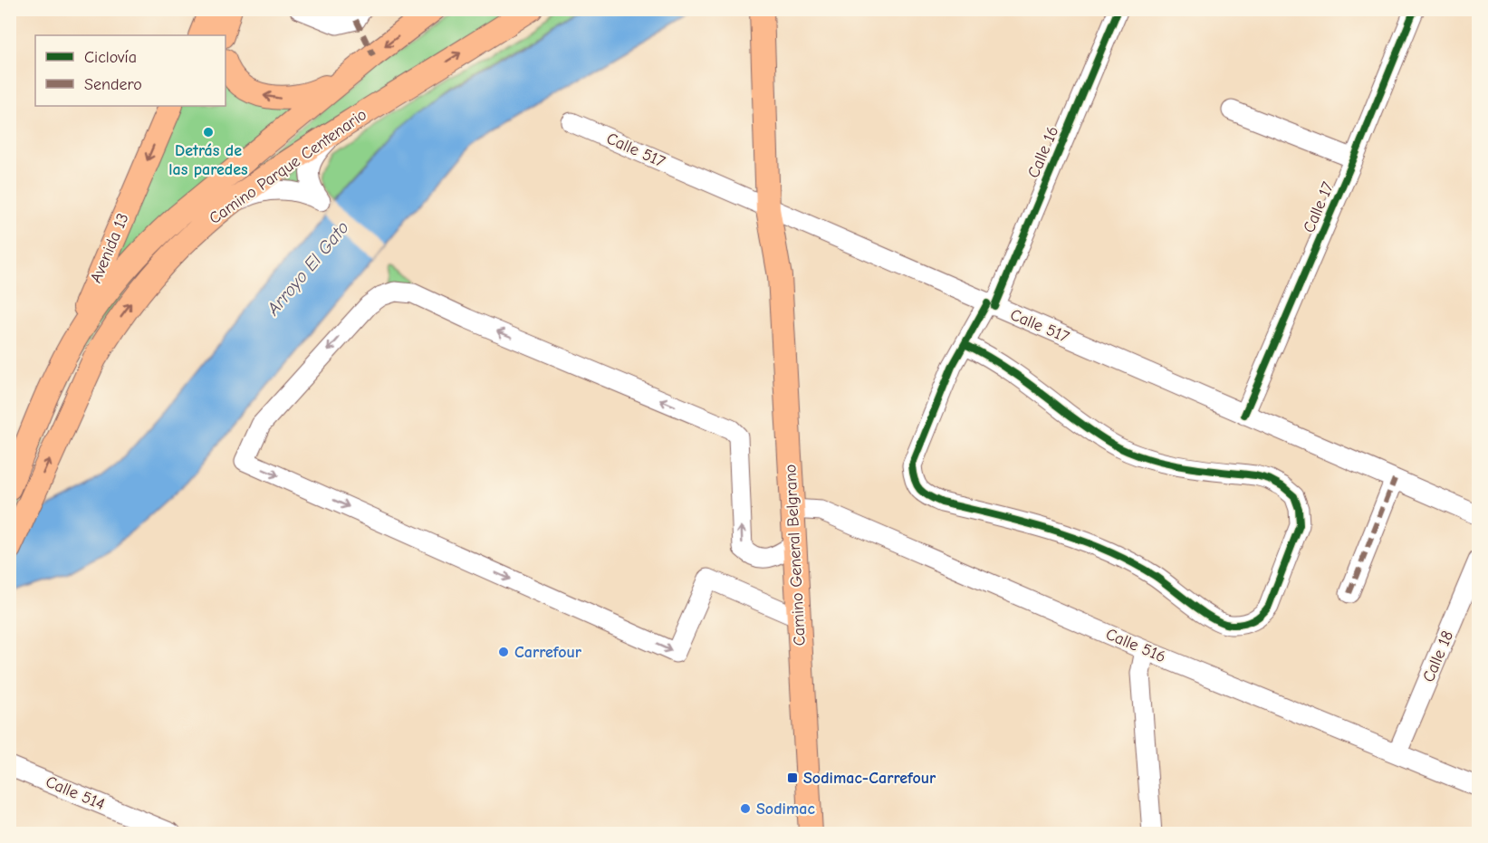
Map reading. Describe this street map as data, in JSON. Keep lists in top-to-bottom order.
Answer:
{
  "streets": {
    "main road": ["Camino Parque Centenario", "Avenida 13", "Camino General Belgrano"],
    "street": [
      "Calle 517",
      "Calle 16",
      "Calle 17",
      "Calle 516",
      "Calle 18",
      "Calle 514"
    ]
  },
  "crossings": [
    ["Calle 517", "Calle 16"],
    ["Calle 517", "Calle 17"],
    ["Calle 517", "Camino General Belgrano"],
    ["Camino Parque Centenario", "Avenida 13"],
    ["Camino General Belgrano", "Calle 516"],
    ["Calle 516", "Calle 18"]
  ],
  "one_way": ["Avenida 13"],
  "water": ["Arroyo El Gato"],
  "places": {
    "other": ["Detrás de las paredes", "Carrefour", "Sodimac"],
    "transit": ["Sodimac-Carrefour"]
  },
  "legend": ["Ciclovía", "Sendero"]
}
